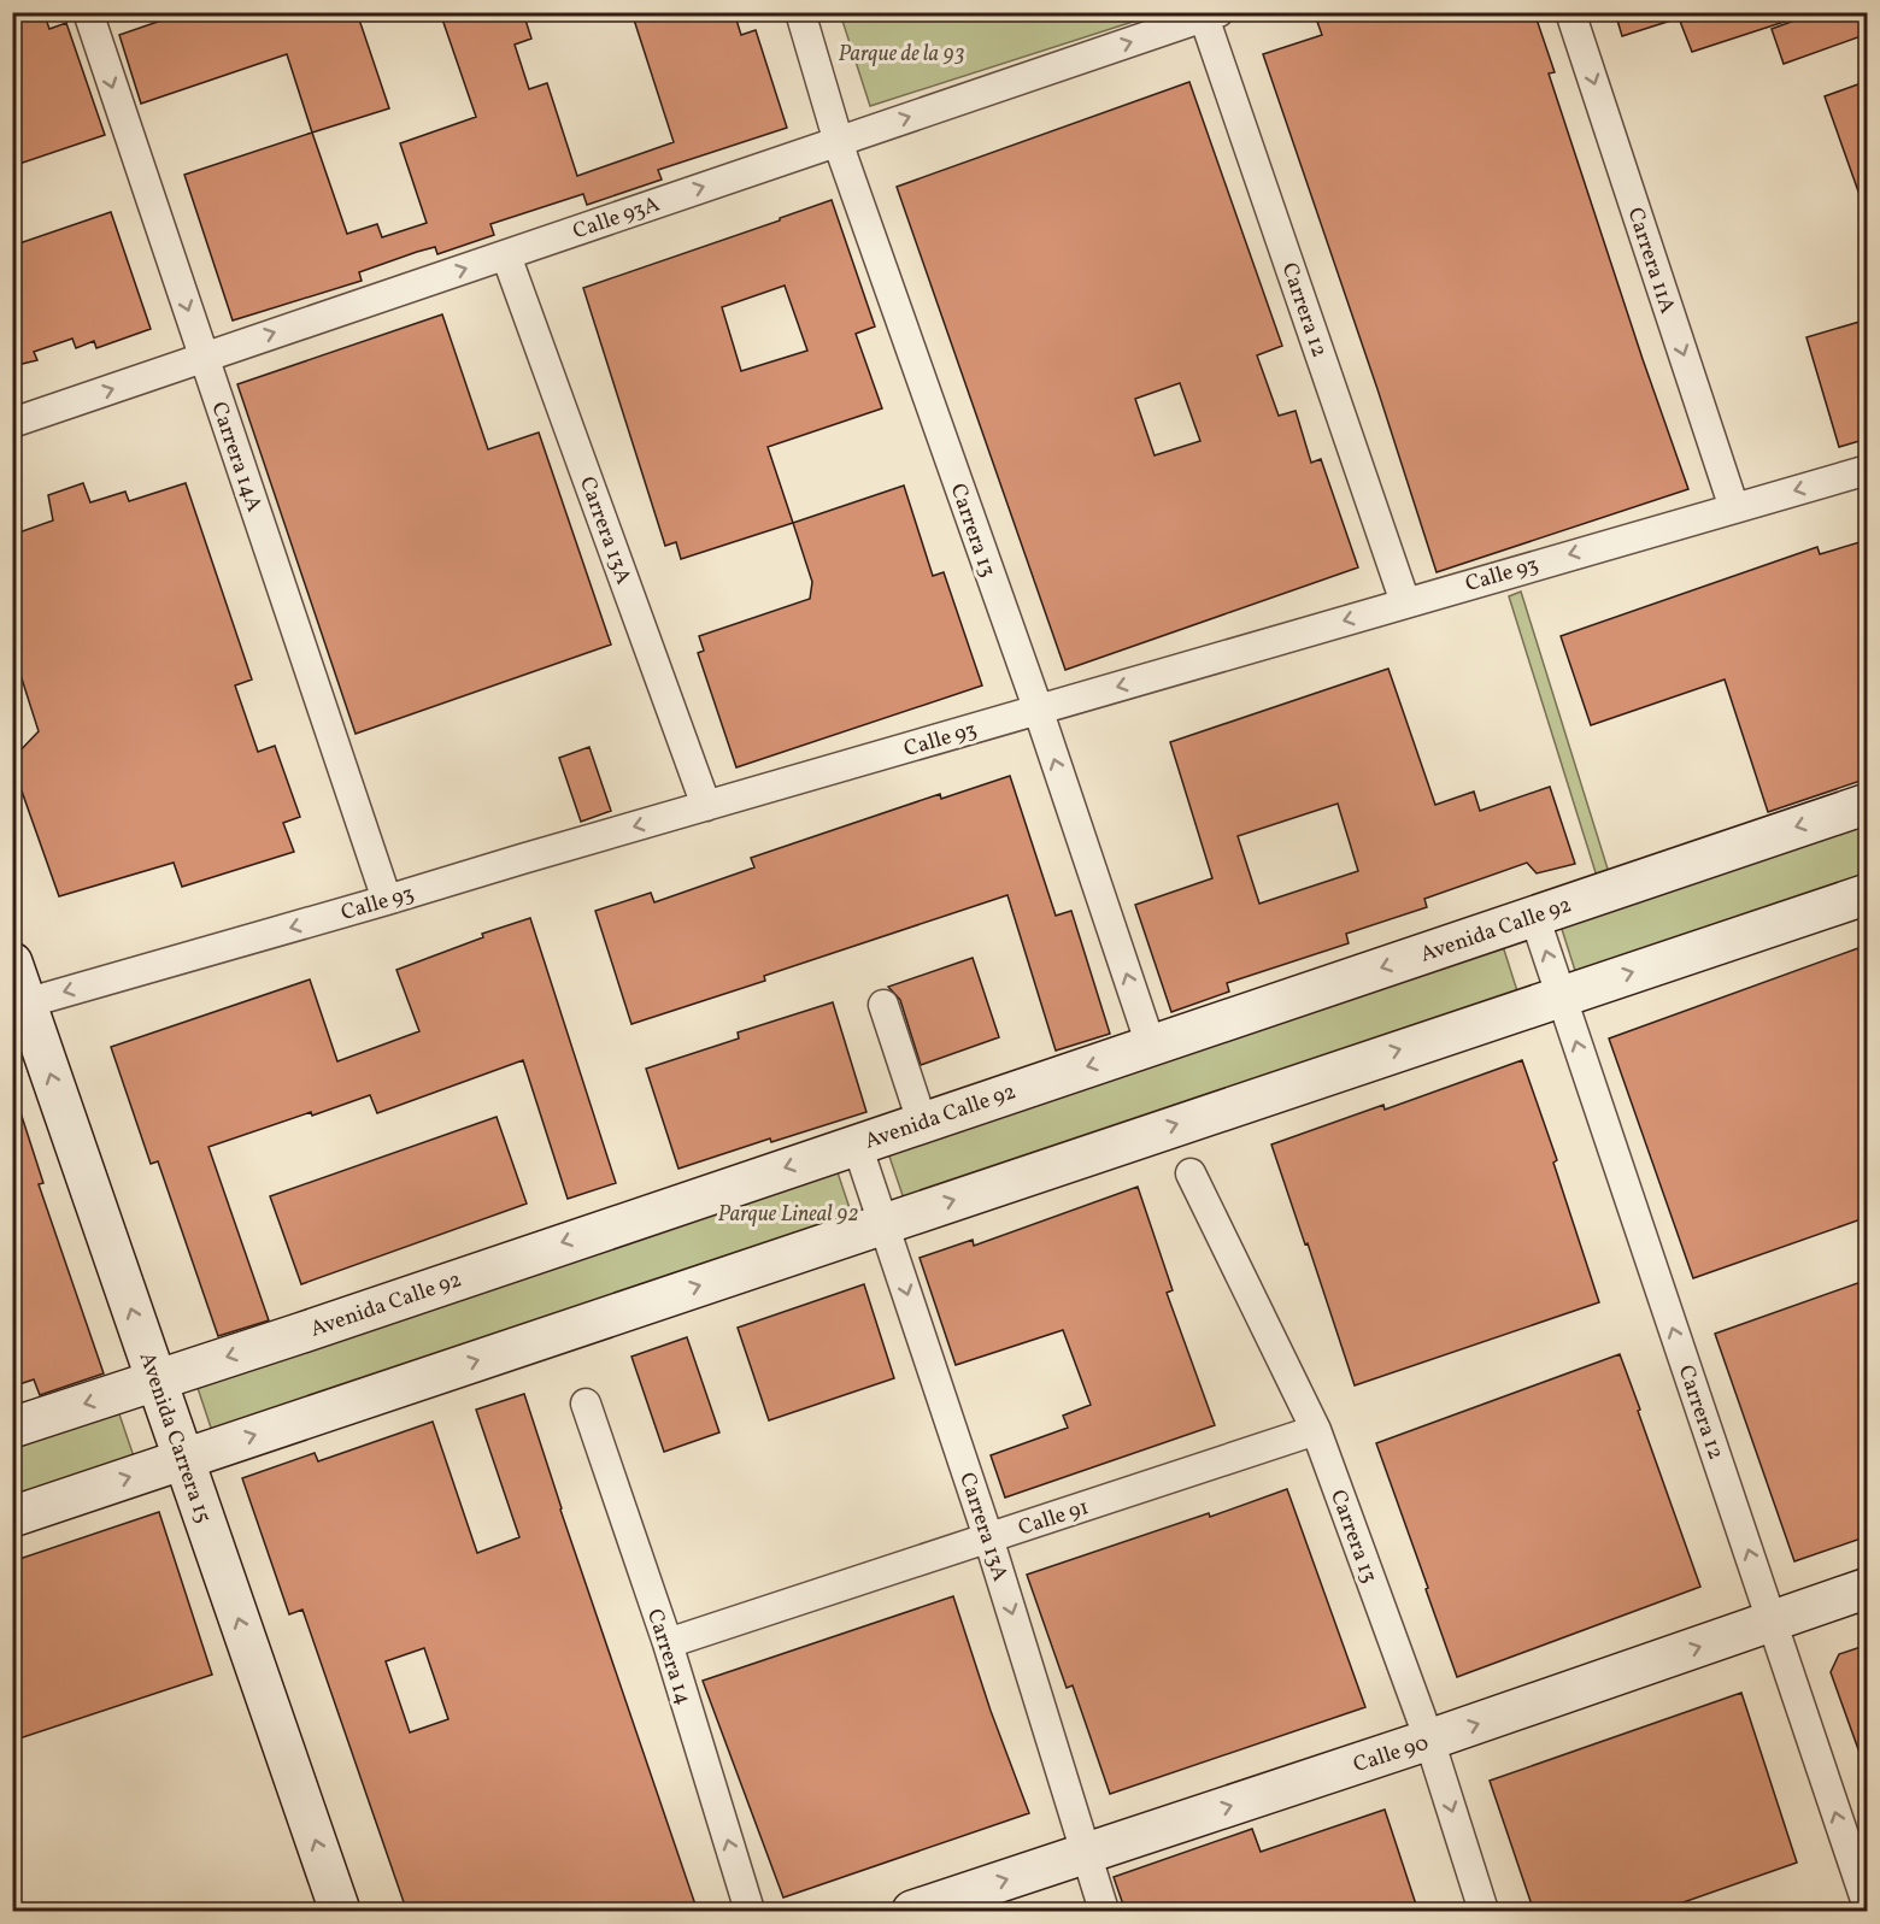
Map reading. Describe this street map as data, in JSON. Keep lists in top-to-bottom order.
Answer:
{
  "streets": {
    "main road": ["Avenida Calle 92", "Avenida Carrera 15", "Calle 90"],
    "street": [
      "Calle 93A",
      "Carrera 11A",
      "Carrera 12",
      "Carrera 14A",
      "Carrera 13A",
      "Carrera 13",
      "Calle 93",
      "Calle 91",
      "Carrera 14"
    ]
  },
  "crossings": [
    ["Calle 93A", "Carrera 12"],
    ["Calle 93A", "Carrera 14A"],
    ["Calle 93A", "Carrera 13A"],
    ["Calle 93A", "Carrera 13"],
    ["Carrera 11A", "Calle 93"],
    ["Carrera 12", "Calle 93"],
    ["Carrera 12", "Avenida Calle 92"],
    ["Carrera 12", "Calle 90"],
    ["Carrera 14A", "Calle 93"],
    ["Carrera 13A", "Calle 93"],
    ["Carrera 13A", "Avenida Calle 92"],
    ["Carrera 13A", "Calle 91"],
    ["Carrera 13A", "Calle 90"],
    ["Carrera 13", "Calle 93"],
    ["Carrera 13", "Avenida Calle 92"],
    ["Carrera 13", "Calle 91"],
    ["Carrera 13", "Calle 90"],
    ["Calle 93", "Avenida Carrera 15"],
    ["Avenida Calle 92", "Avenida Carrera 15"],
    ["Calle 91", "Carrera 14"]
  ],
  "one_way": [
    "Calle 93A",
    "Carrera 11A",
    "Carrera 12",
    "Carrera 14A",
    "Carrera 13A",
    "Calle 93",
    "Avenida Carrera 15",
    "Carrera 14",
    "Calle 90"
  ],
  "parks": ["Parque de la 93", "Parque Lineal 92"]
}
